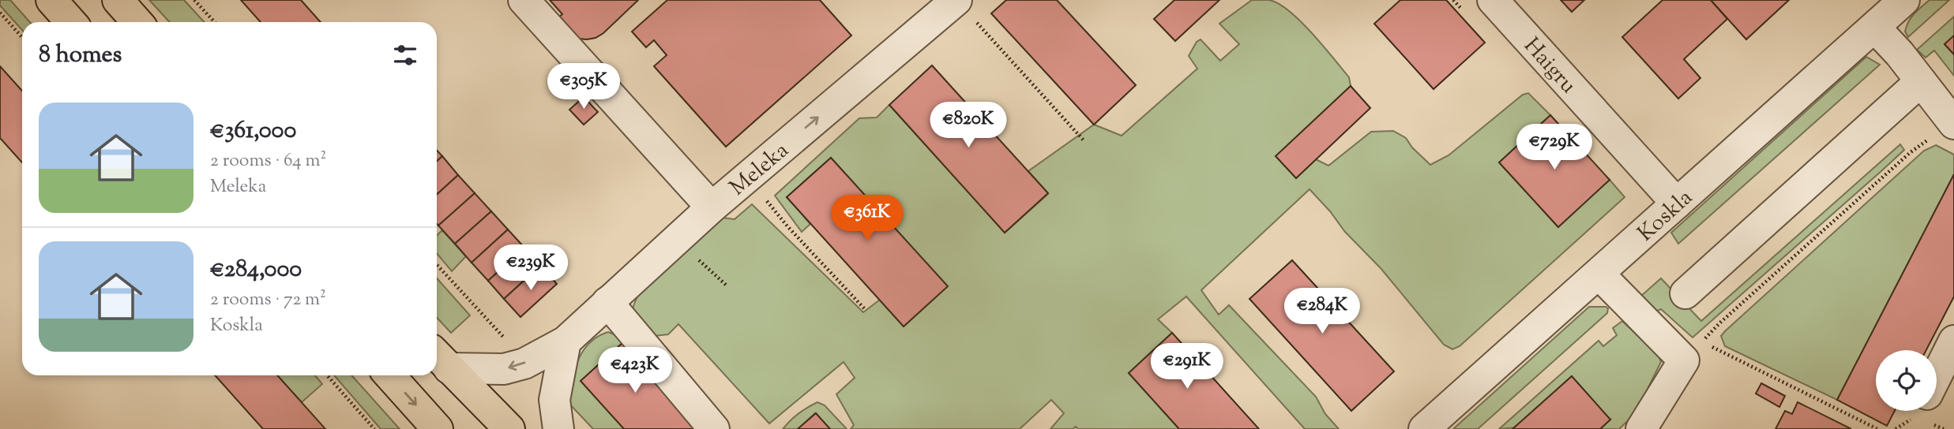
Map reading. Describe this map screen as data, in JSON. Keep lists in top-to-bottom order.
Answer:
{
  "streets": {
    "street": ["Haigru", "Meleka", "Koskla"]
  },
  "crossings": [
    ["Haigru", "Koskla"]
  ],
  "page": {
    "heading": "8 homes",
    "price": [
      "€305K",
      "€820K",
      "€729K",
      "€361K",
      "€239K",
      "€284K",
      "€291K",
      "€423K"
    ],
    "list": [
      {
        "name": "€361,000",
        "note": "2 rooms · 64 m² · Meleka"
      },
      {
        "name": "€284,000",
        "note": "2 rooms · 72 m² · Koskla"
      }
    ]
  }
}
